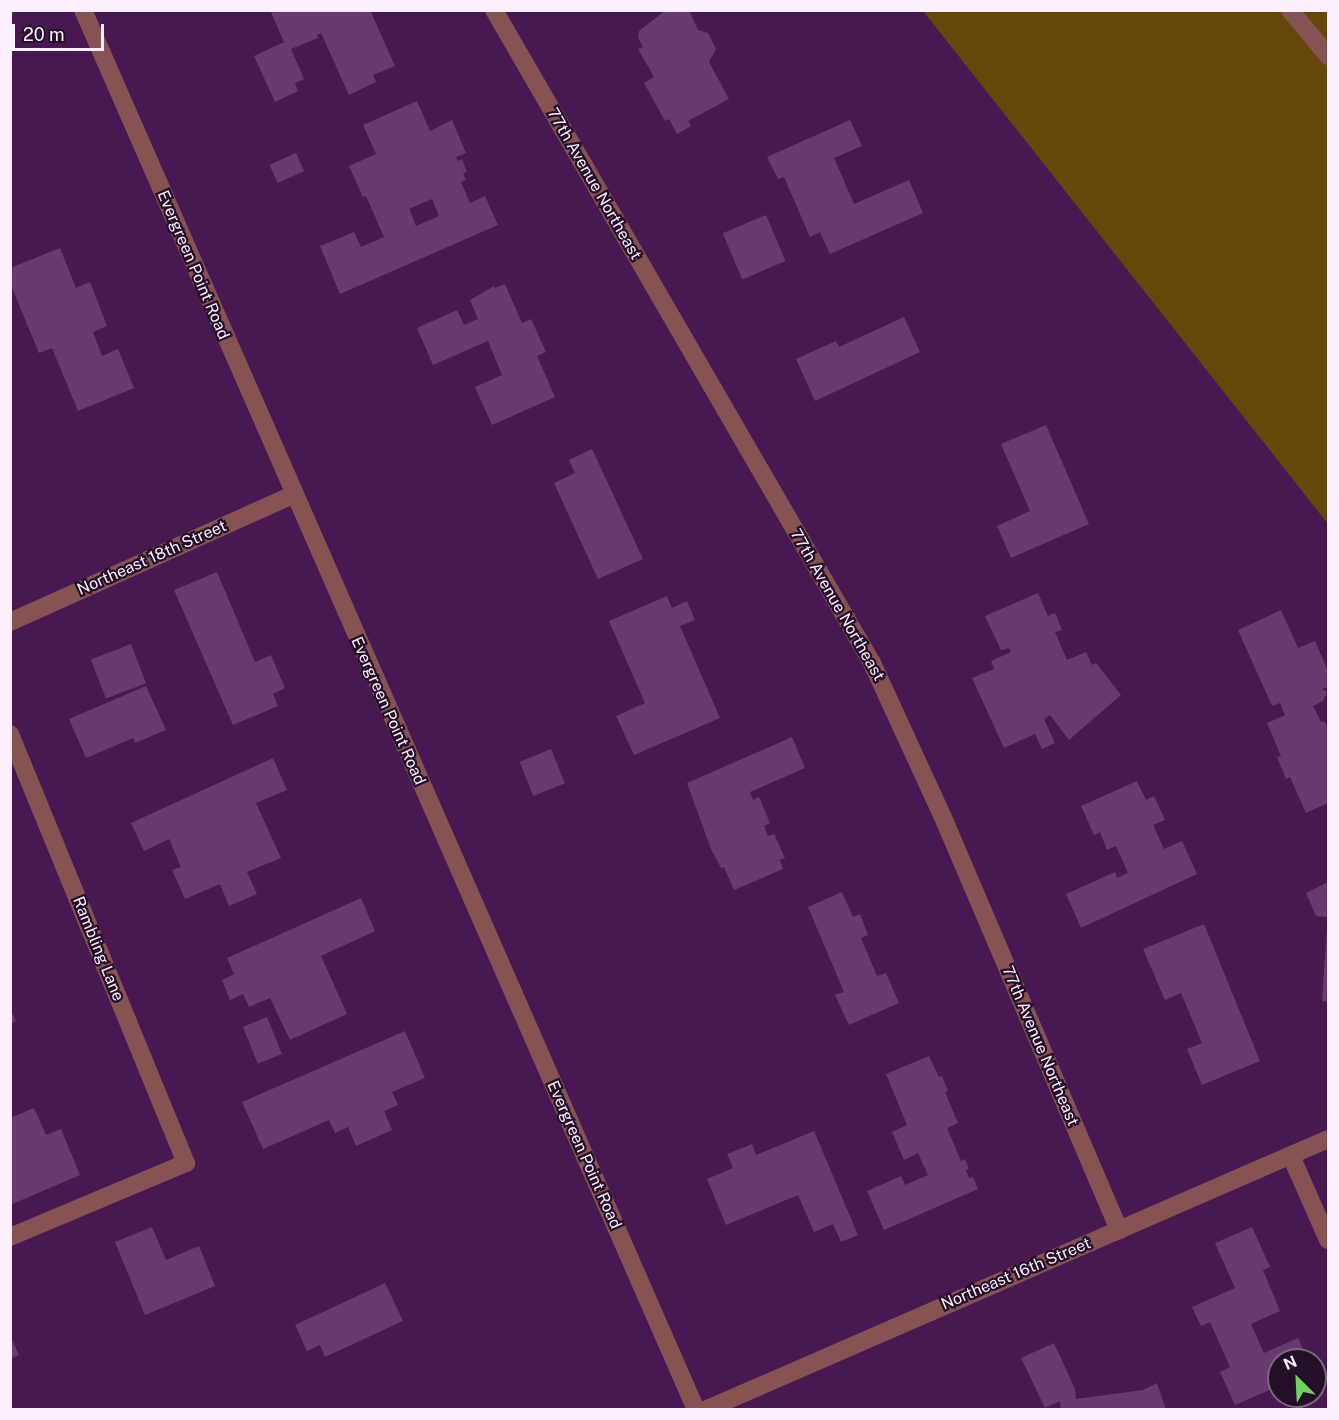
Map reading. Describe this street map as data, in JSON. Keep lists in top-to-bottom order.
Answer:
{
  "streets": {
    "street": [
      "77th Avenue Northeast",
      "Evergreen Point Road",
      "Northeast 18th Street",
      "Rambling Lane",
      "Northeast 16th Street"
    ]
  },
  "crossings": [
    ["77th Avenue Northeast", "Northeast 16th Street"],
    ["Evergreen Point Road", "Northeast 18th Street"]
  ],
  "scale_bar": "20 m",
  "north": "top left"
}
